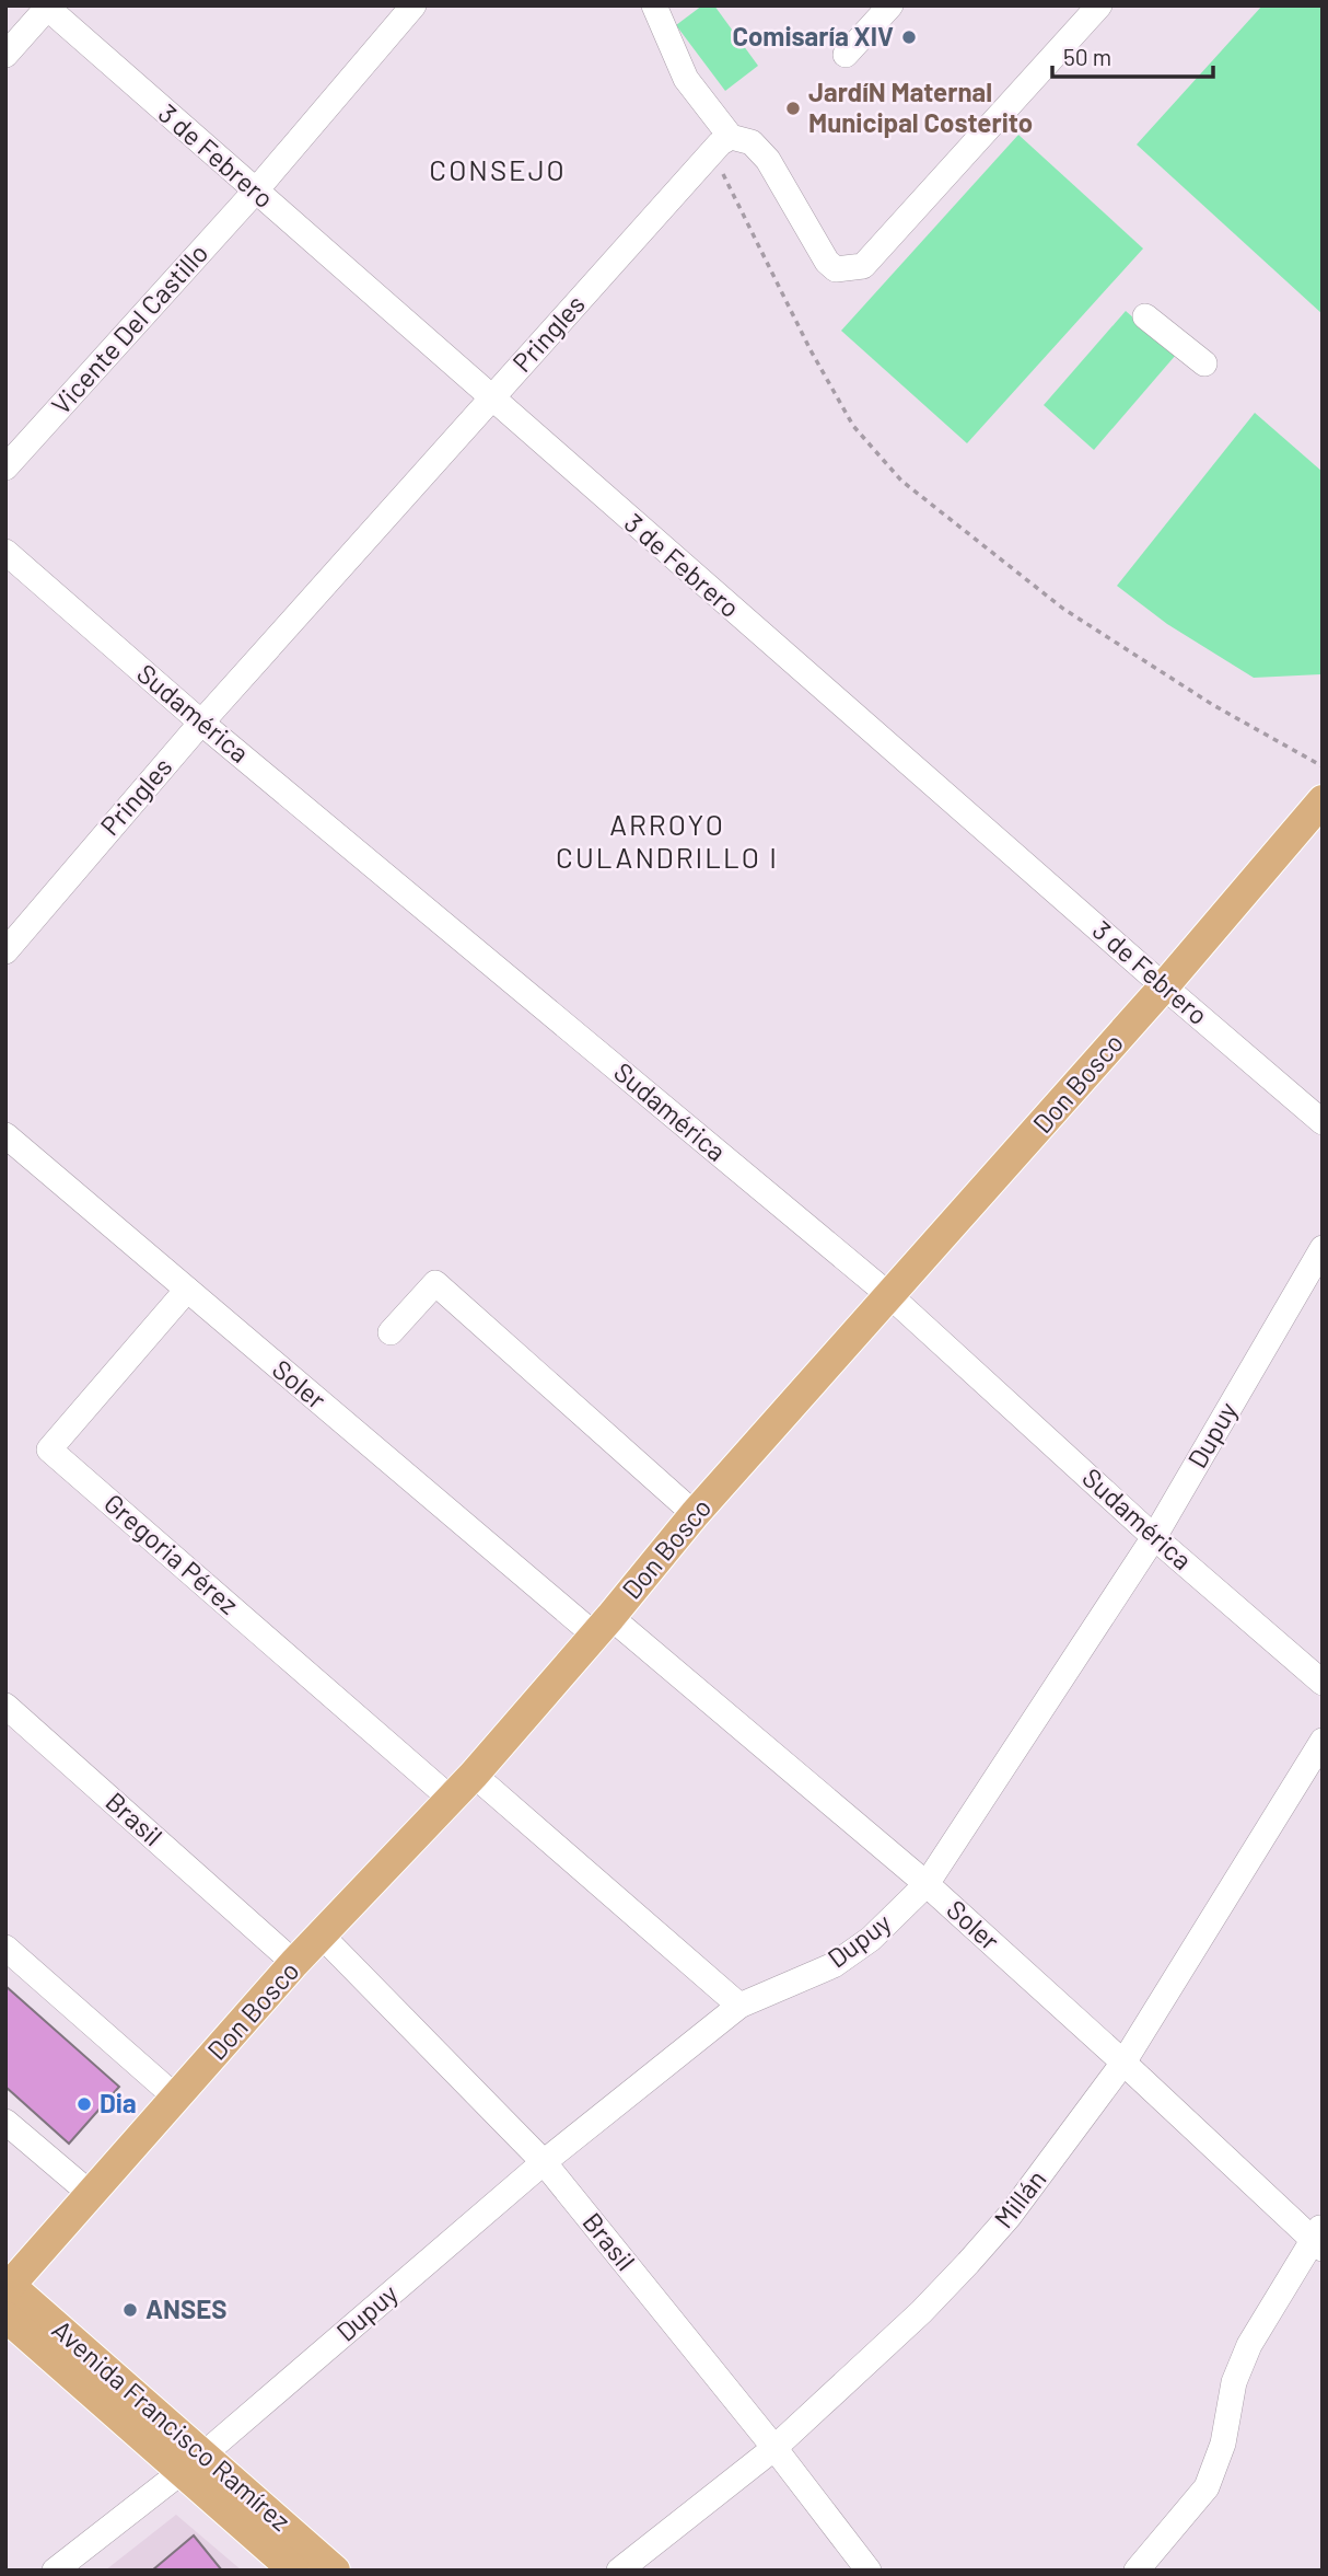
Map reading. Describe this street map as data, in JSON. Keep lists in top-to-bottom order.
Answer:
{
  "streets": {
    "main road": ["Don Bosco", "Avenida Francisco Ramírez"],
    "street": [
      "3 de Febrero",
      "Vicente Del Castillo",
      "Pringles",
      "Sudamérica",
      "Soler",
      "Dupuy",
      "Gregoria Pérez",
      "Brasil",
      "Millán"
    ]
  },
  "crossings": [
    ["3 de Febrero", "Vicente Del Castillo"],
    ["3 de Febrero", "Pringles"],
    ["3 de Febrero", "Don Bosco"],
    ["Pringles", "Sudamérica"],
    ["Sudamérica", "Don Bosco"],
    ["Sudamérica", "Dupuy"],
    ["Don Bosco", "Soler"],
    ["Don Bosco", "Gregoria Pérez"],
    ["Don Bosco", "Brasil"],
    ["Don Bosco", "Avenida Francisco Ramírez"],
    ["Soler", "Dupuy"],
    ["Soler", "Gregoria Pérez"],
    ["Soler", "Millán"],
    ["Dupuy", "Brasil"],
    ["Dupuy", "Avenida Francisco Ramírez"],
    ["Brasil", "Millán"]
  ],
  "districts": ["CONSEJO", "ARROYO CULANDRILLO I"],
  "places": [
    "Comisaría XIV",
    "JardíN Maternal Municipal Costerito",
    "Dia",
    "ANSES"
  ],
  "scale_bar": "50 m"
}
